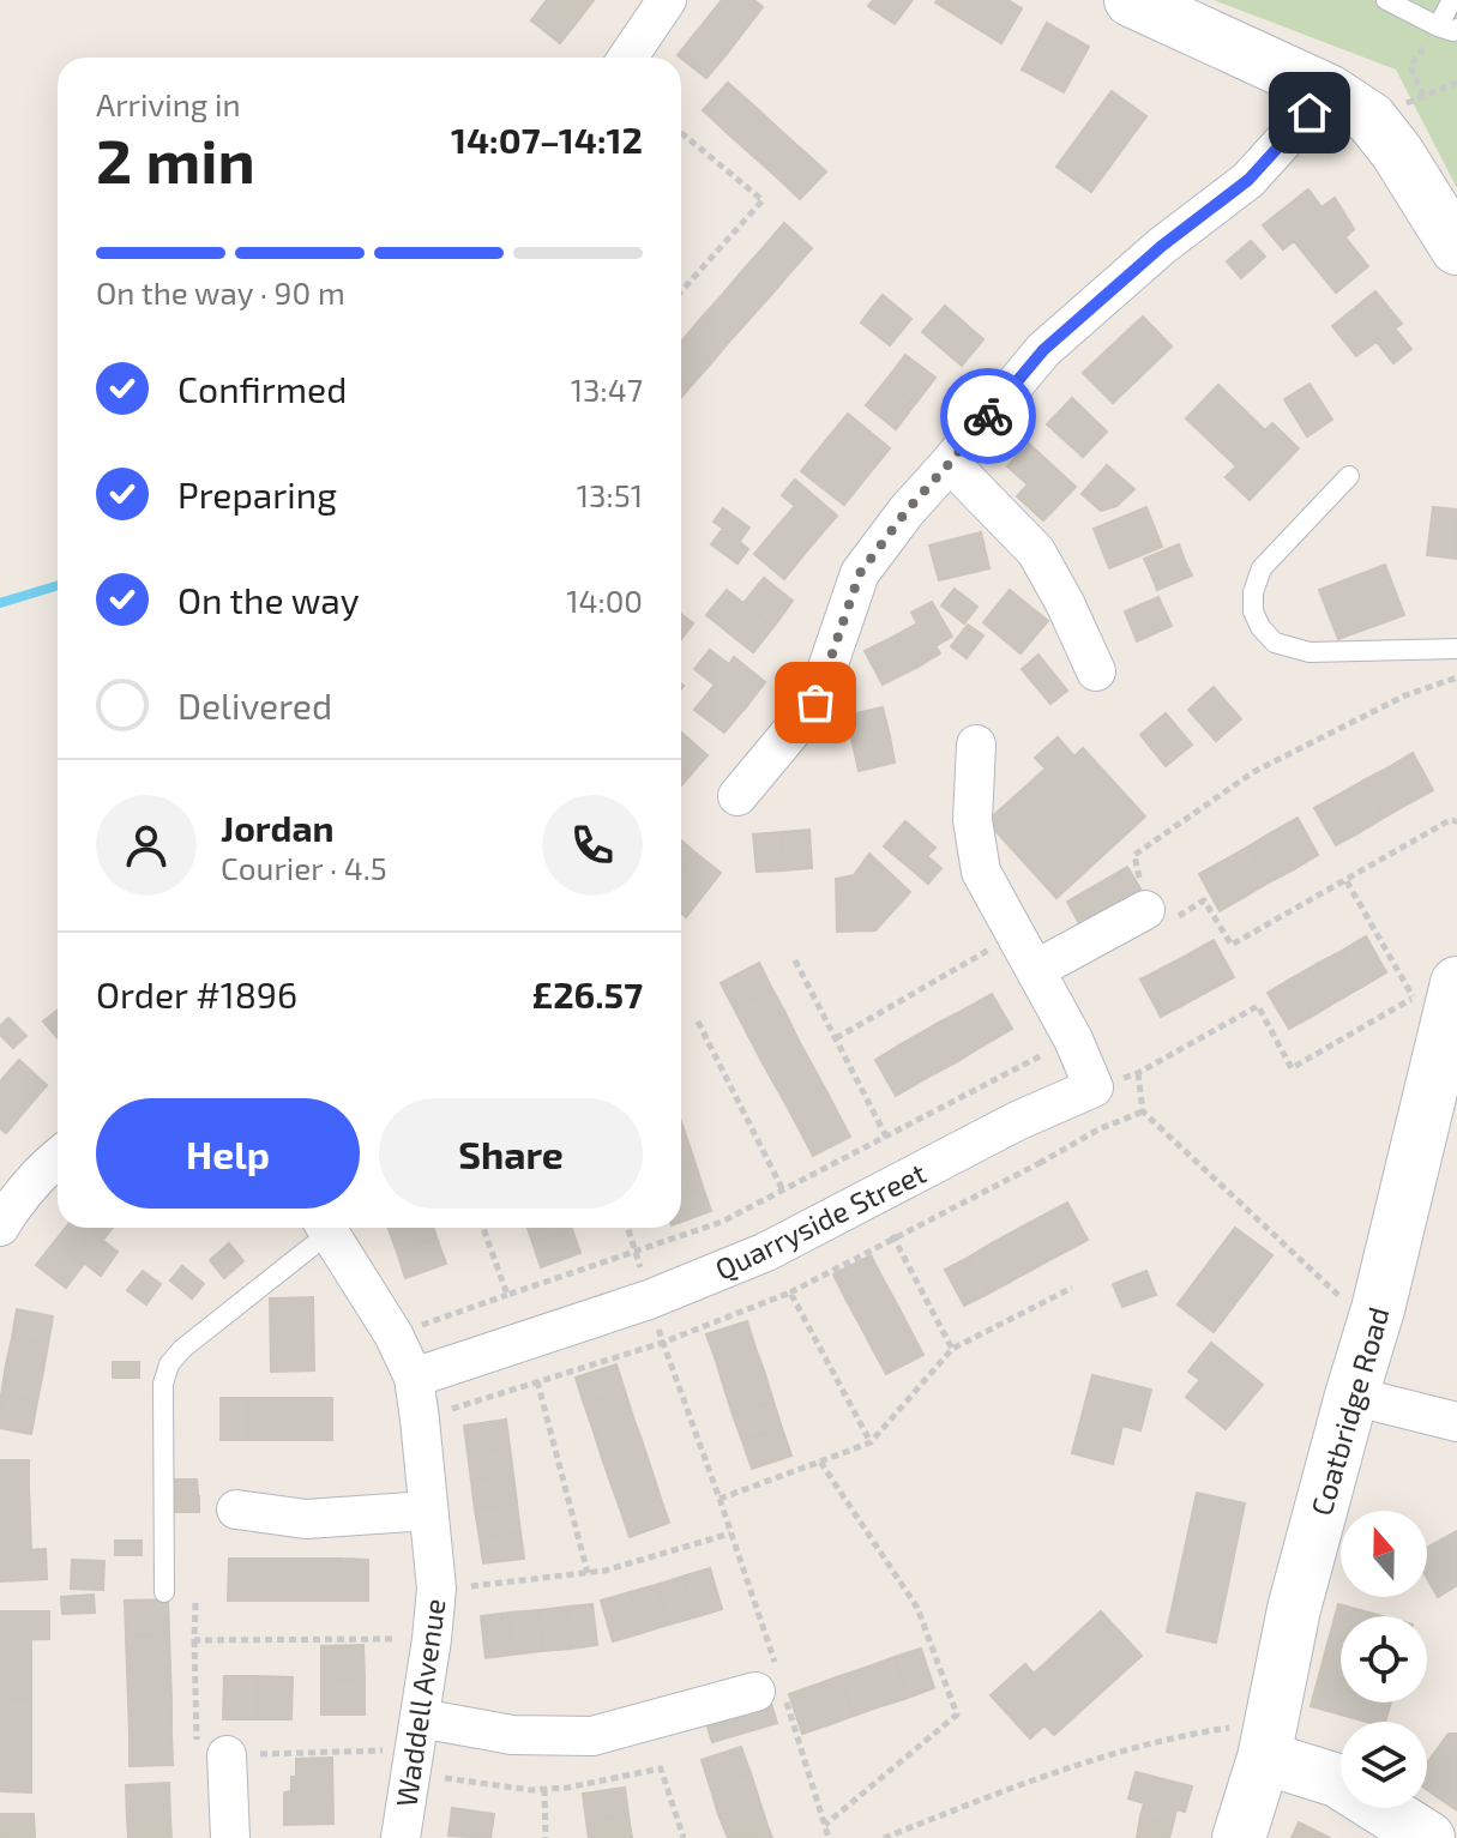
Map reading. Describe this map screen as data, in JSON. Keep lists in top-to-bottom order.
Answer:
{
  "streets": {
    "main road": ["Coatbridge Road"],
    "street": ["Quarryside Street", "Waddell Avenue"]
  },
  "crossings": [
    ["Quarryside Street", "Waddell Avenue"]
  ],
  "north": "top",
  "page": {
    "heading": ["2 min", "Arriving in", "14:07–14:12"],
    "panel": [
      "Jordan",
      "Courier · 4.5",
      "Order #1896",
      "£26.57"
    ],
    "bar": "On the way · 90 m",
    "list": [
      ["Confirmed", "13:47"],
      ["Preparing", "13:51"],
      ["On the way", "14:00"],
      "Delivered"
    ],
    "buttons": ["Help", "Share"]
  }
}
